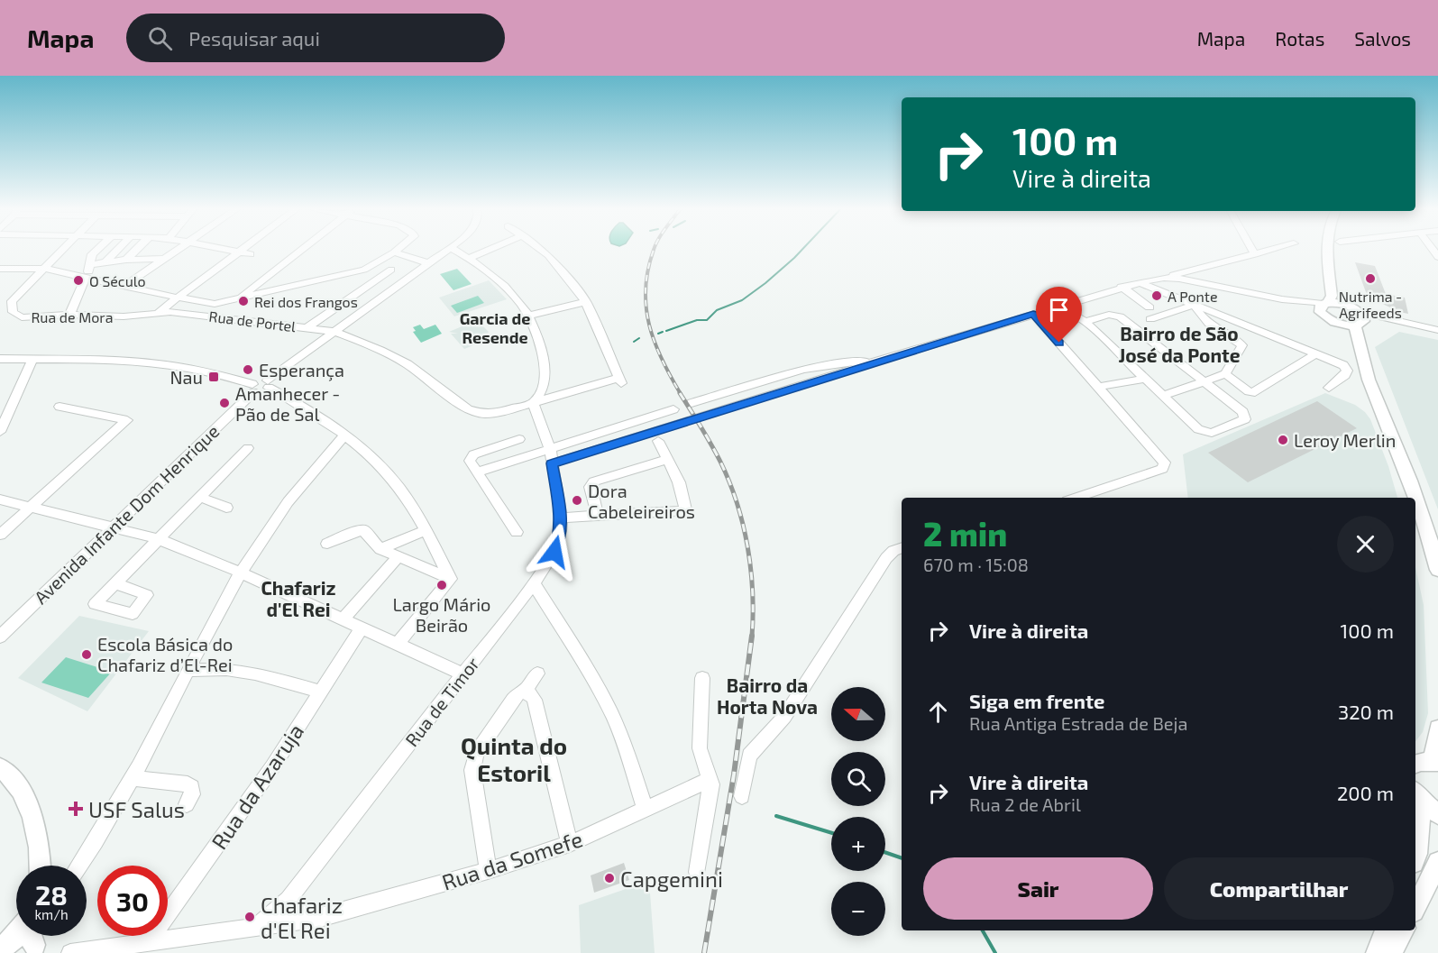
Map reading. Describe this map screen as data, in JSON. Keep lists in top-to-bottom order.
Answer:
{
  "streets": {
    "street": [
      "Rua de Mora",
      "Rua de Portel",
      "Avenida Infante Dom Henrique",
      "Rua de Timor",
      "Rua da Azaruja",
      "Rua da Somefe"
    ]
  },
  "crossings": [
    ["Rua de Mora", "Rua de Portel"],
    ["Rua de Portel", "Rua de Timor"],
    ["Rua de Timor", "Rua da Somefe"],
    ["Rua da Azaruja", "Rua da Somefe"]
  ],
  "districts": [
    "Garcia de Resende",
    "Bairro de São José da Ponte",
    "Chafariz d'El Rei",
    "Bairro da Horta Nova",
    "Quinta do Estoril"
  ],
  "places": {
    "other": [
      "Nutrima - Agrifeeds",
      "O Século",
      "A Ponte",
      "Rei dos Frangos",
      "Esperança",
      "Amanhecer - Pão de Sal",
      "Leroy Merlin",
      "Dora Cabeleireiros",
      "Largo Mário Beirão",
      "Escola Básica do Chafariz d’El-Rei",
      "Capgemini",
      "Chafariz d'El Rei"
    ],
    "transit": ["Nau"],
    "health": ["USF Salus"]
  },
  "north": "left",
  "page": {
    "header": "Mapa",
    "search": "Pesquisar aqui",
    "nav": ["Mapa", "Rotas", "Salvos"],
    "turn": ["100 m", "Vire à direita"],
    "heading": ["2 min", "670 m · 15:08"],
    "list": [
      {
        "name": "Vire à direita",
        "value": "100 m"
      },
      {
        "name": "Siga em frente",
        "note": "Rua Antiga Estrada de Beja",
        "value": "320 m"
      },
      {
        "name": "Vire à direita",
        "note": "Rua 2 de Abril",
        "value": "200 m"
      }
    ],
    "map_buttons": ["+", "−"],
    "buttons": ["Sair", "Compartilhar"],
    "speed": "28 km/h",
    "limit": "30"
  }
}
